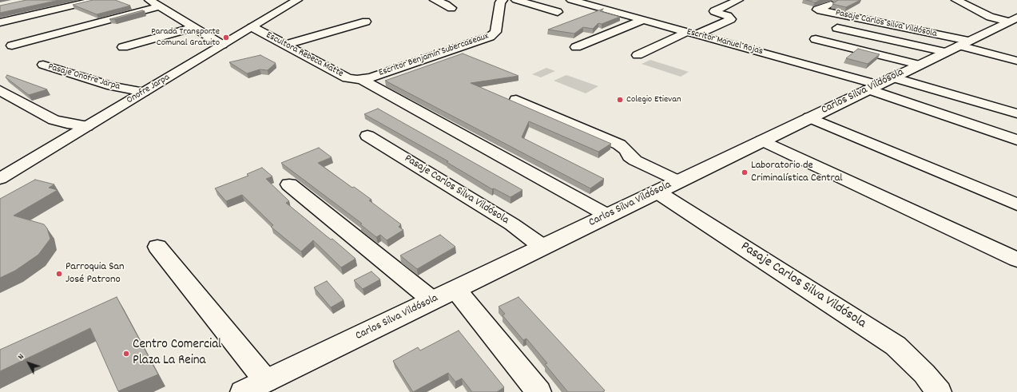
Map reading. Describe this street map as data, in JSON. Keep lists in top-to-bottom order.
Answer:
{
  "streets": {
    "street": [
      "Pasaje Carlos Silva Vildósola",
      "Escritor Manuel Rojas",
      "Escultora Rebeca Matte",
      "Escritor Benjamín Subercaseaux",
      "Pasaje Onofre Jarpa",
      "Onofre Jarpa",
      "Carlos Silva Vildósola"
    ]
  },
  "crossings": [
    ["Pasaje Carlos Silva Vildósola", "Carlos Silva Vildósola"],
    ["Escritor Manuel Rojas", "Carlos Silva Vildósola"],
    ["Escultora Rebeca Matte", "Escritor Benjamín Subercaseaux"],
    ["Escultora Rebeca Matte", "Onofre Jarpa"],
    ["Escultora Rebeca Matte", "Carlos Silva Vildósola"],
    ["Pasaje Onofre Jarpa", "Onofre Jarpa"]
  ],
  "places": [
    "Parada Transporte Comunal Gratuito",
    "Colegio Etievan",
    "Laboratorio de Criminalística Central",
    "Parroquia San José Patrono",
    "Centro Comercial Plaza La Reina"
  ],
  "north": "top left"
}
